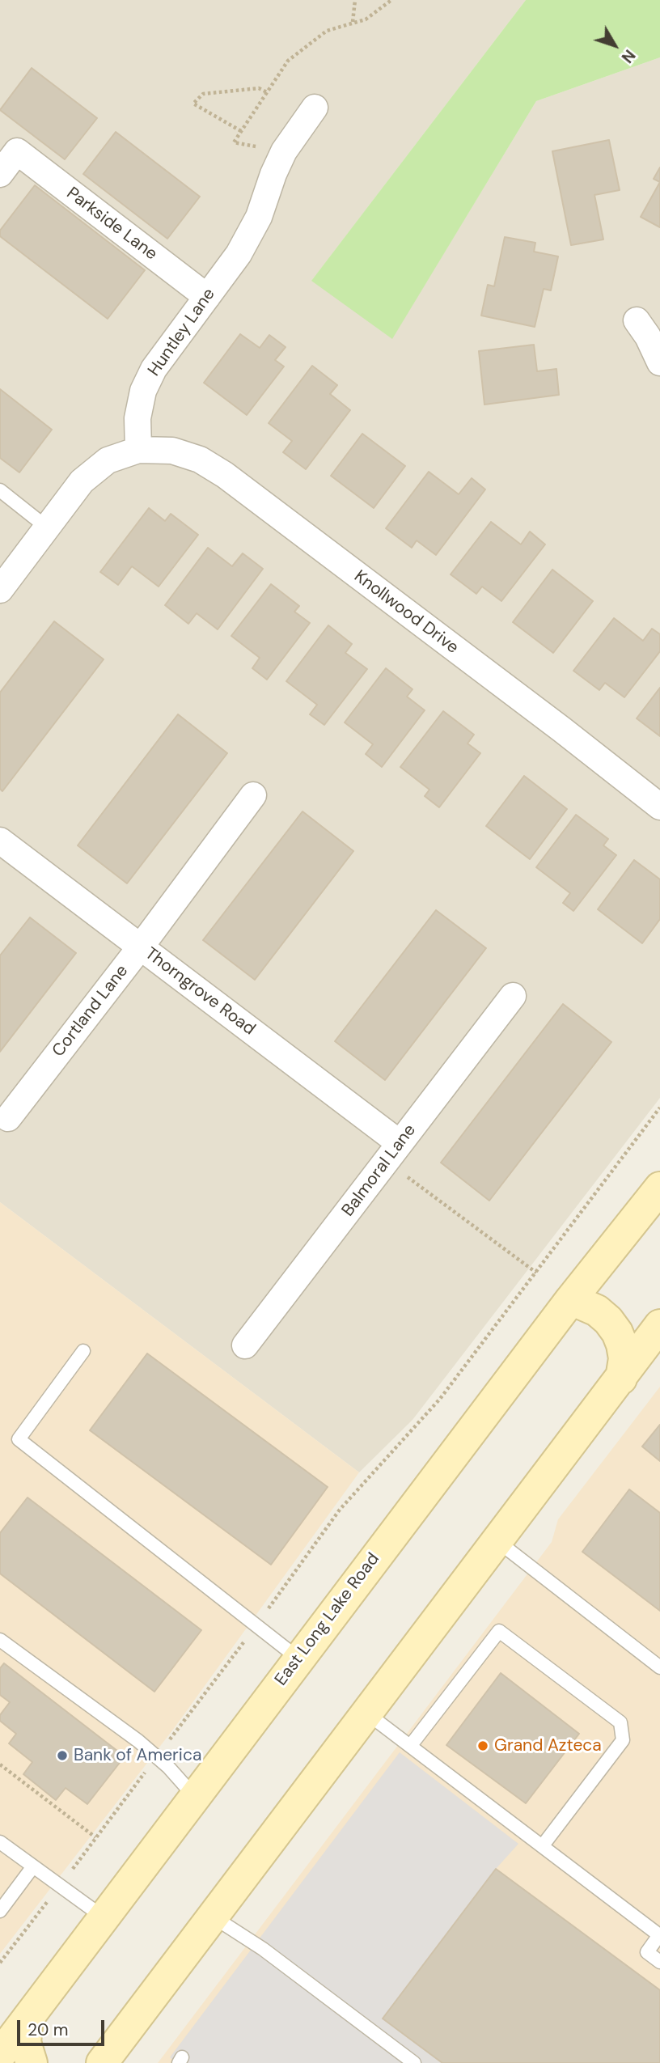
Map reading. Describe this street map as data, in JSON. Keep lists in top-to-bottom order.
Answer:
{
  "streets": {
    "main road": ["East Long Lake Road"],
    "street": [
      "Parkside Lane",
      "Huntley Lane",
      "Knollwood Drive",
      "Thorngrove Road",
      "Cortland Lane",
      "Balmoral Lane"
    ]
  },
  "crossings": [
    ["Parkside Lane", "Huntley Lane"],
    ["Huntley Lane", "Knollwood Drive"],
    ["Thorngrove Road", "Cortland Lane"],
    ["Thorngrove Road", "Balmoral Lane"]
  ],
  "places": ["Grand Azteca", "Bank of America"],
  "scale_bar": "20 m",
  "north": "bottom right"
}
